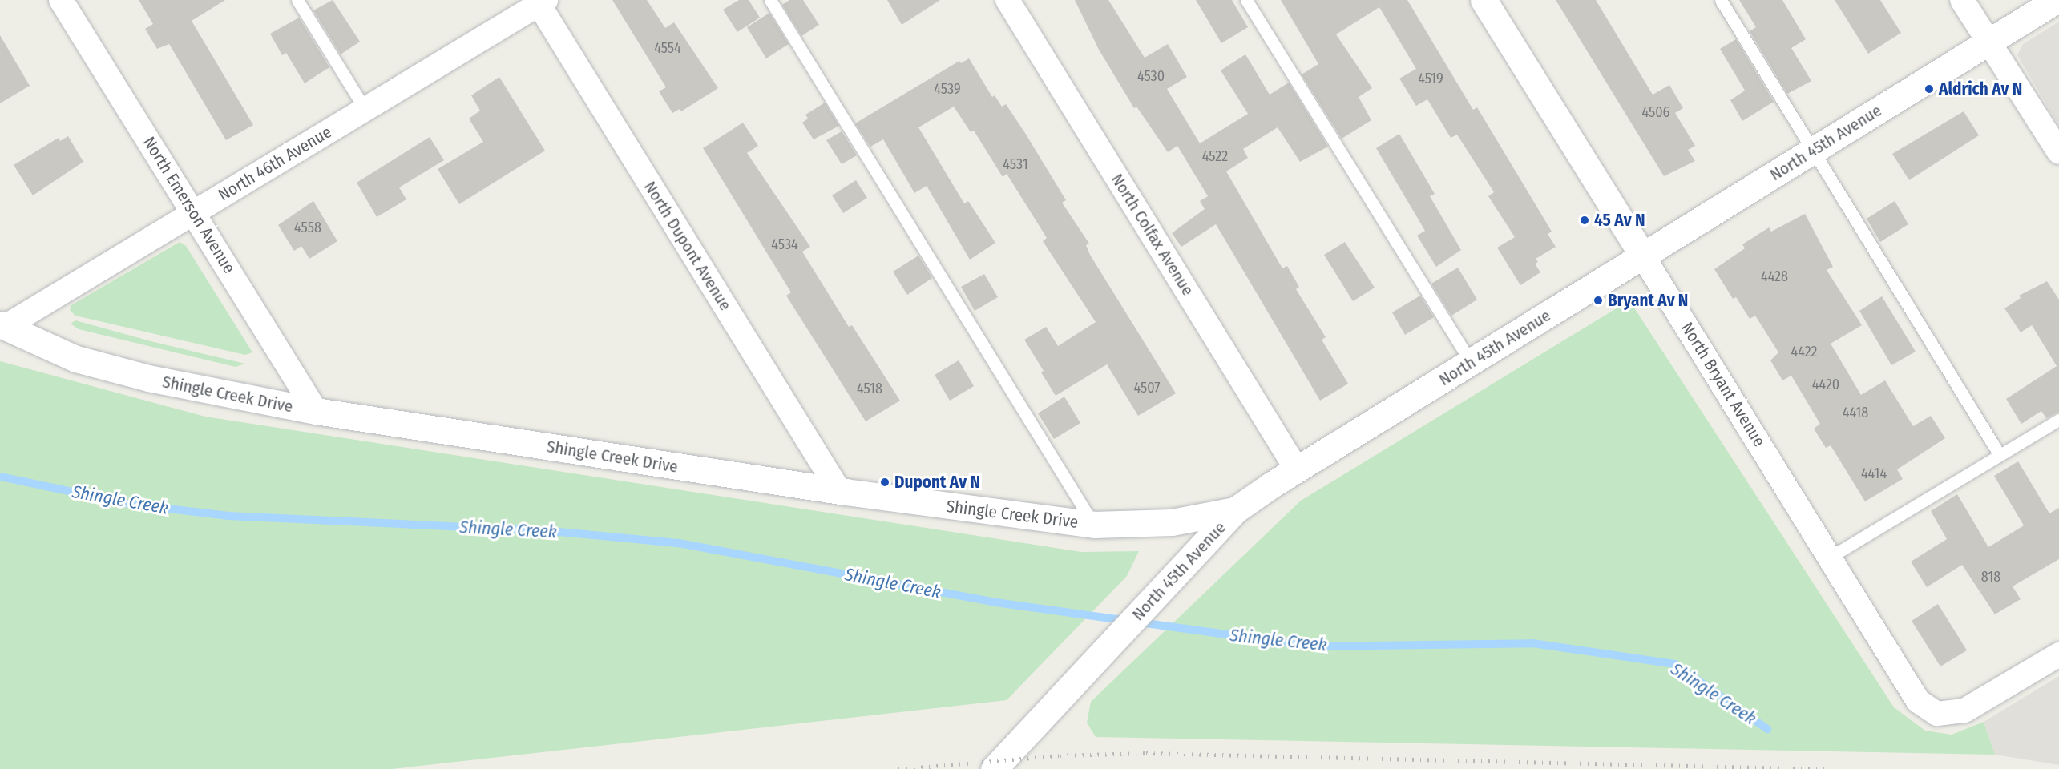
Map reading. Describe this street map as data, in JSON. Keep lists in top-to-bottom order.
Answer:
{
  "streets": {
    "street": [
      "North 45th Avenue",
      "North 46th Avenue",
      "North Emerson Avenue",
      "North Colfax Avenue",
      "North Dupont Avenue",
      "North Bryant Avenue",
      "Shingle Creek Drive"
    ]
  },
  "crossings": [
    ["North 45th Avenue", "North Colfax Avenue"],
    ["North 45th Avenue", "North Bryant Avenue"],
    ["North 45th Avenue", "Shingle Creek Drive"],
    ["North 46th Avenue", "North Emerson Avenue"],
    ["North 46th Avenue", "North Dupont Avenue"],
    ["North 46th Avenue", "Shingle Creek Drive"],
    ["North Emerson Avenue", "Shingle Creek Drive"],
    ["North Dupont Avenue", "Shingle Creek Drive"]
  ],
  "water": ["Shingle Creek"],
  "places": [
    "Aldrich Av N",
    "45 Av N",
    "Bryant Av N",
    "Dupont Av N"
  ],
  "house_numbers": [
    "4554",
    "4530",
    "4519",
    "4539",
    "4506",
    "4522",
    "4531",
    "4558",
    "4534",
    "4428",
    "4422",
    "4420",
    "4507",
    "4518",
    "4418",
    "4414",
    "818"
  ]
}
